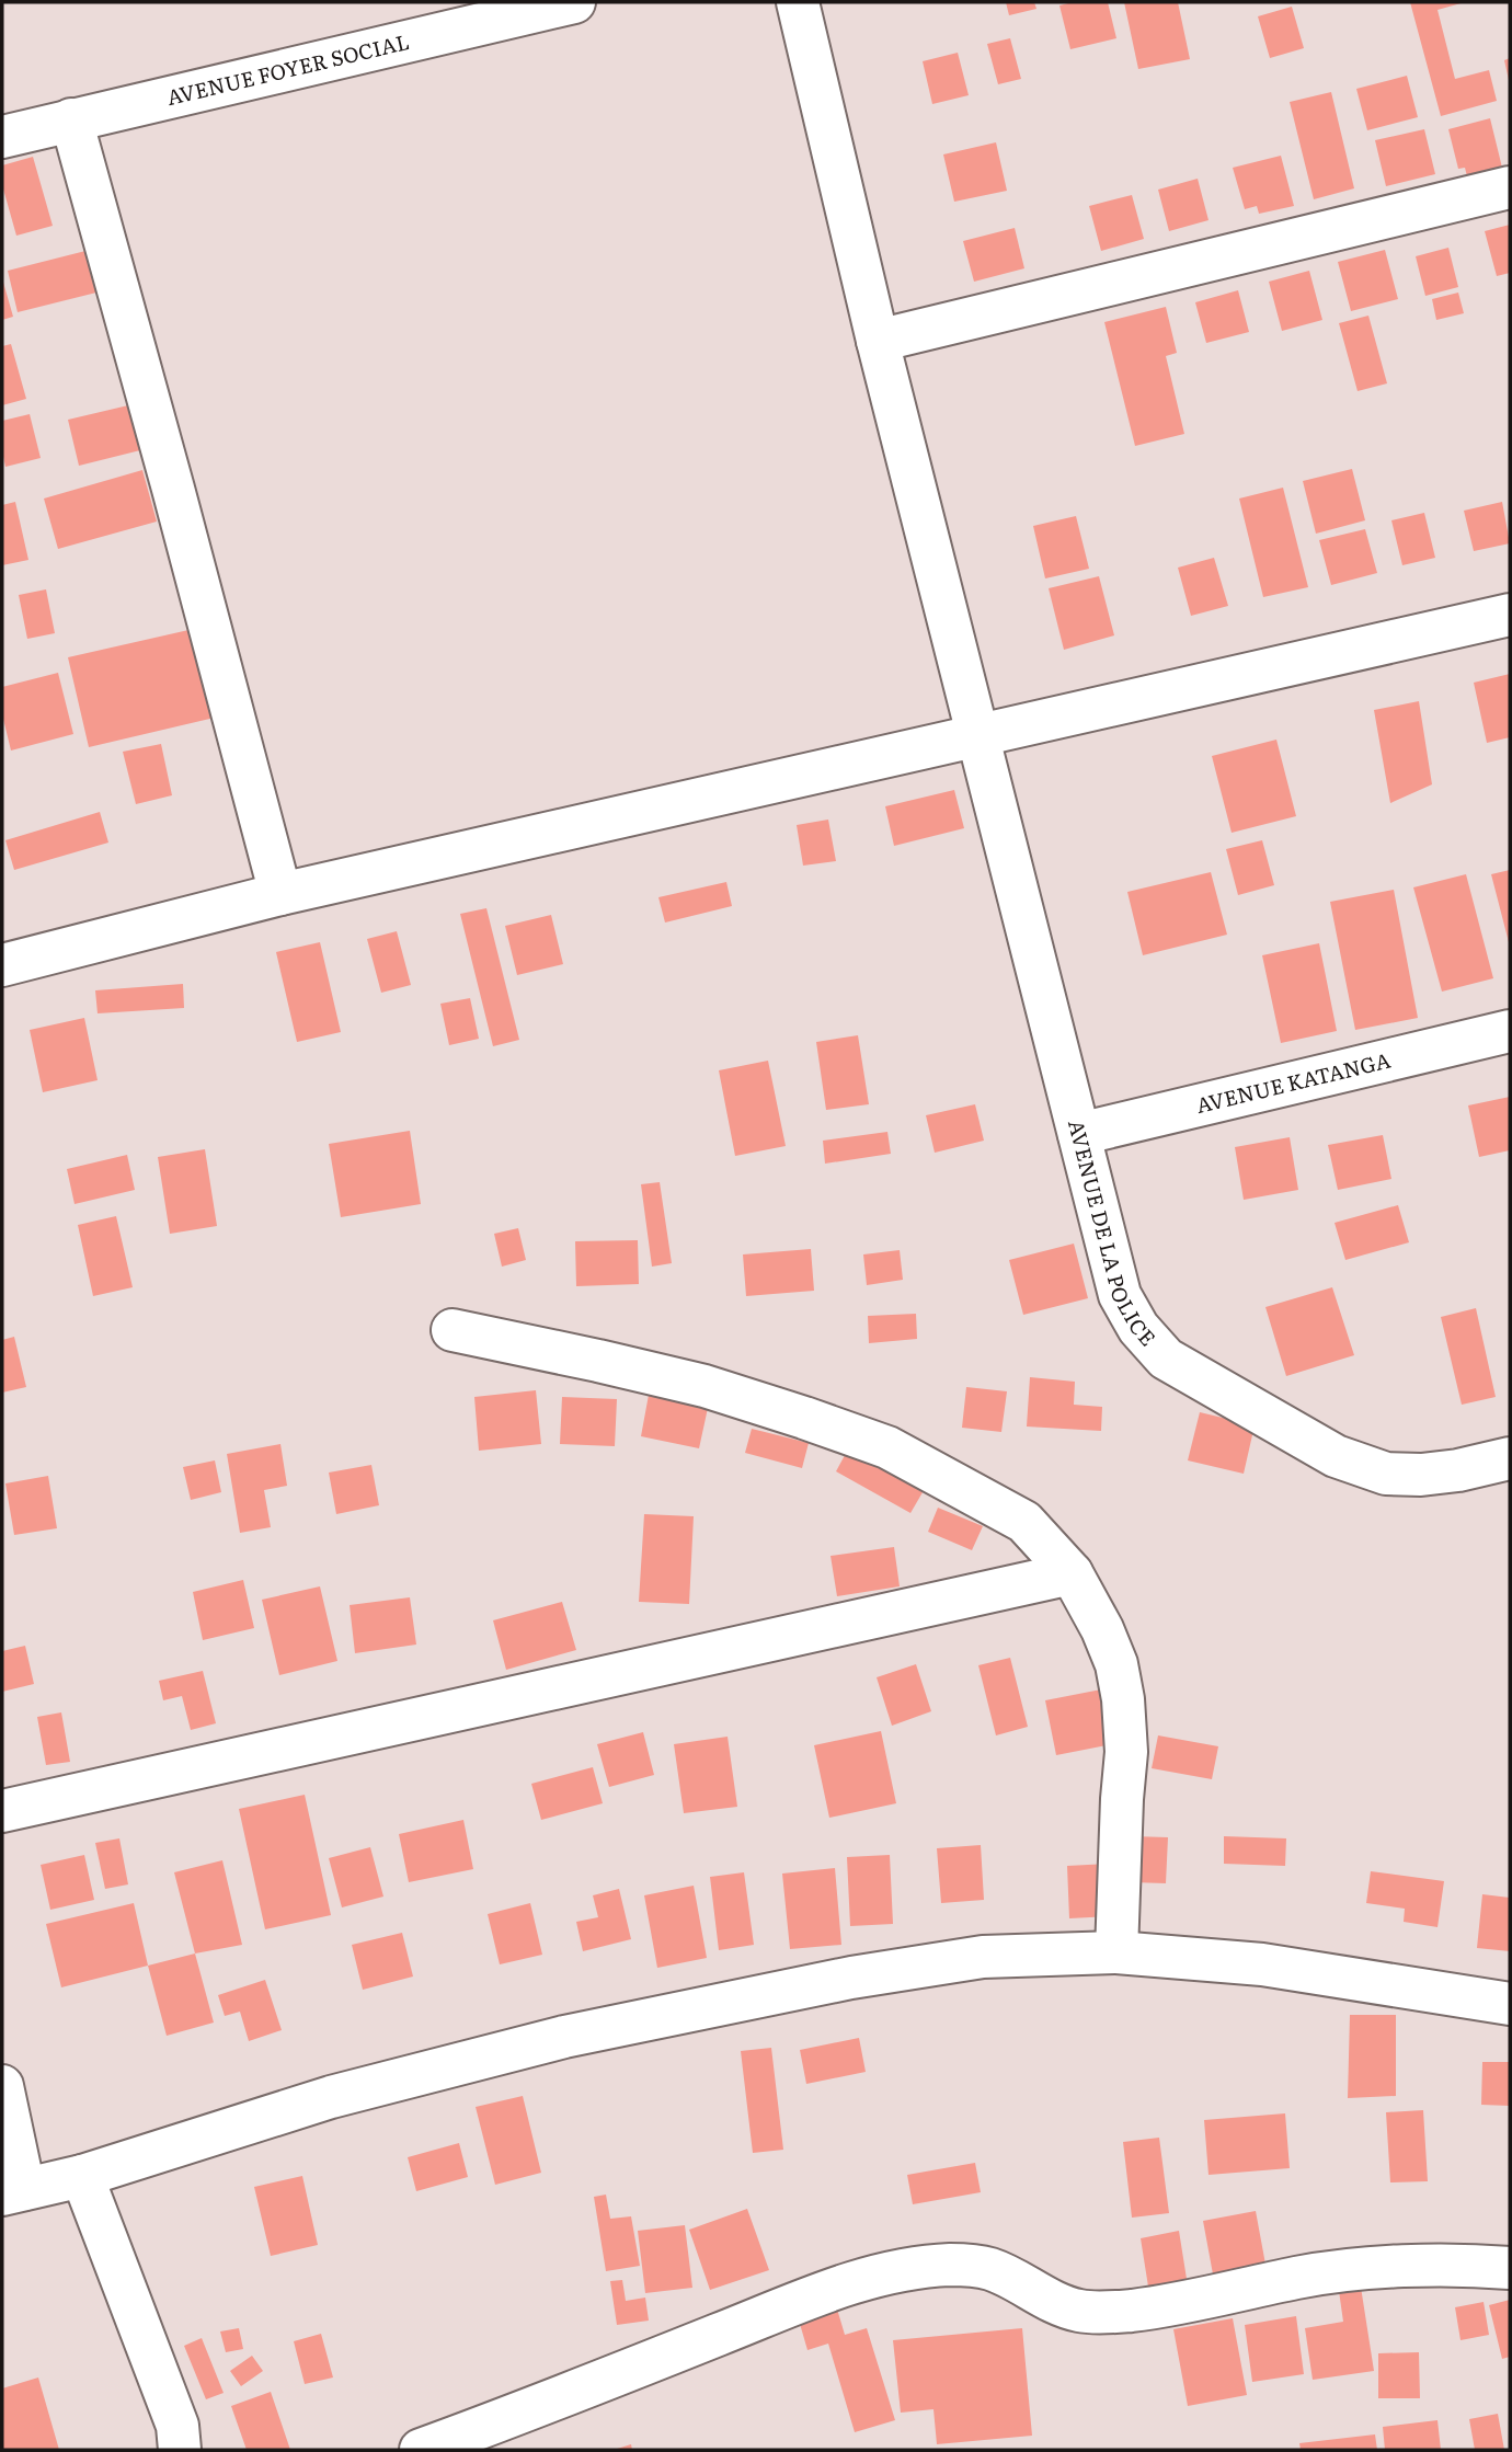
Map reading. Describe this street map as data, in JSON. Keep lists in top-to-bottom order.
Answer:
{
  "streets": {
    "street": ["AVENUE FOYER SOCIAL", "AVENUE KATANGA", "AVENUE DE LA POLICE"]
  },
  "crossings": [
    ["AVENUE KATANGA", "AVENUE DE LA POLICE"]
  ]
}
